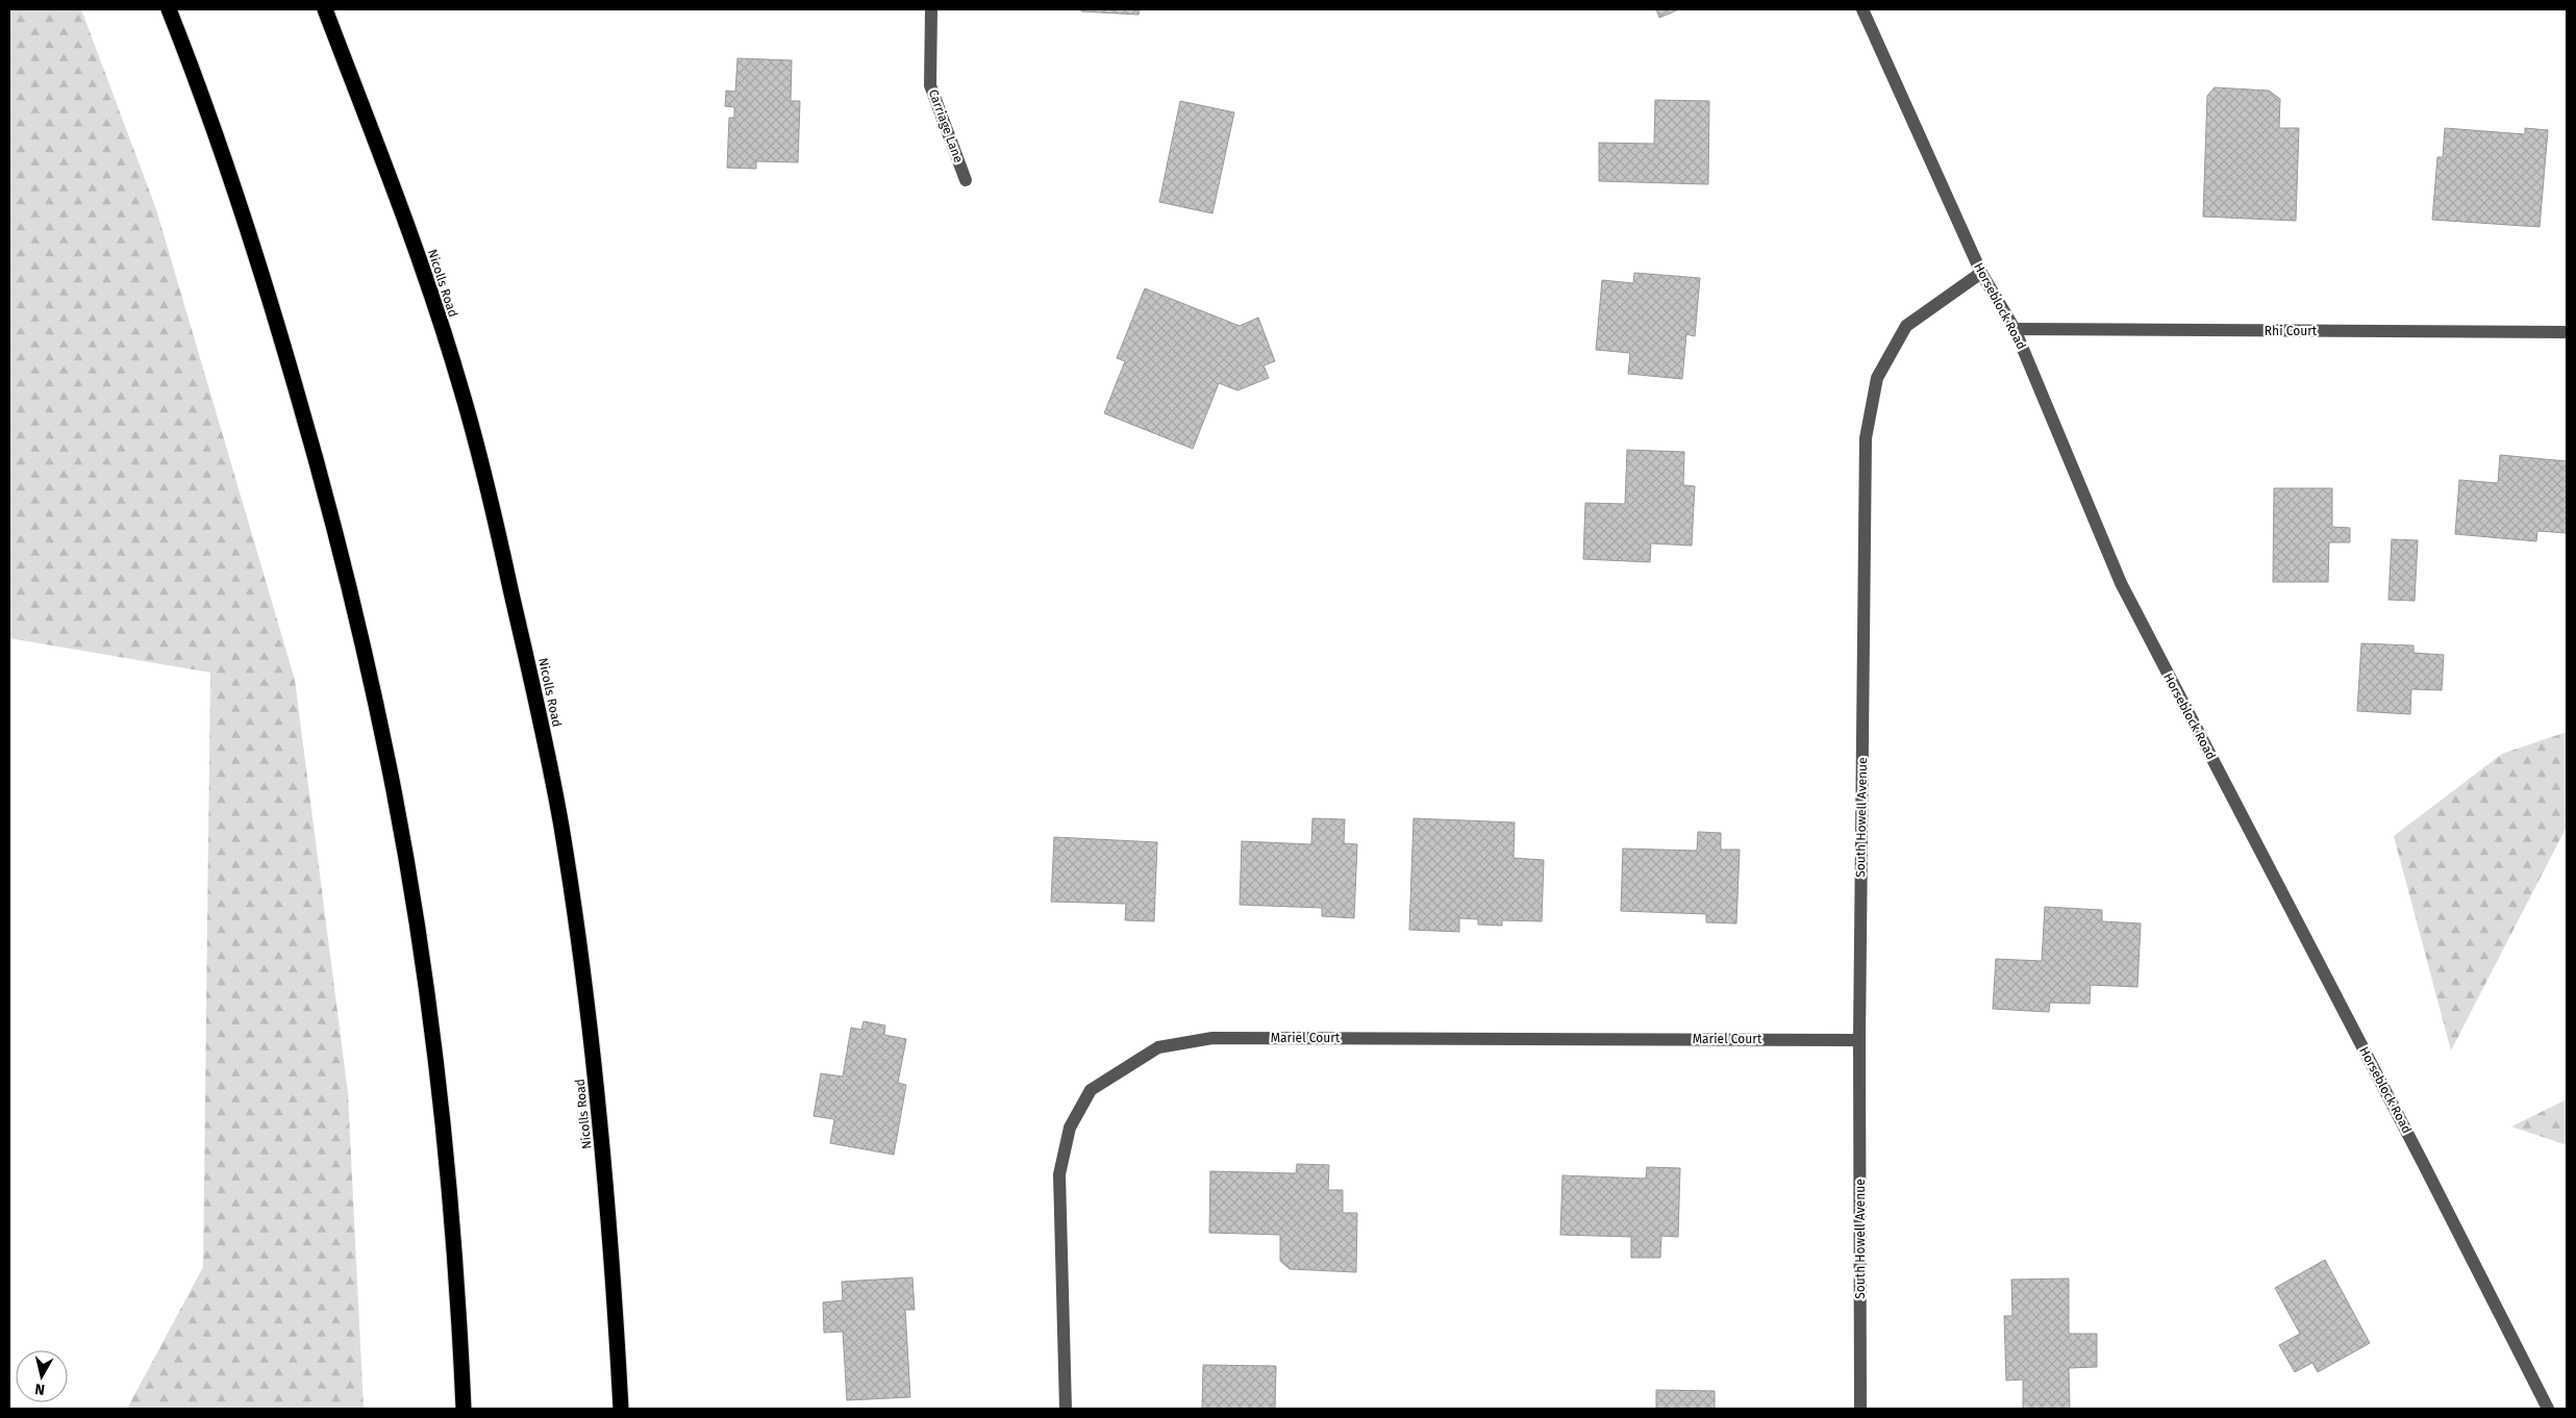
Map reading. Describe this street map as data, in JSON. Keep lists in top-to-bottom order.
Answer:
{
  "streets": {
    "highway": ["Nicolls Road"],
    "street": [
      "Carriage Lane",
      "Horseblock Road",
      "Rhi Court",
      "South Howell Avenue",
      "Mariel Court"
    ]
  },
  "crossings": [
    ["Horseblock Road", "Rhi Court"],
    ["Horseblock Road", "South Howell Avenue"],
    ["South Howell Avenue", "Mariel Court"]
  ],
  "north": "bottom"
}
